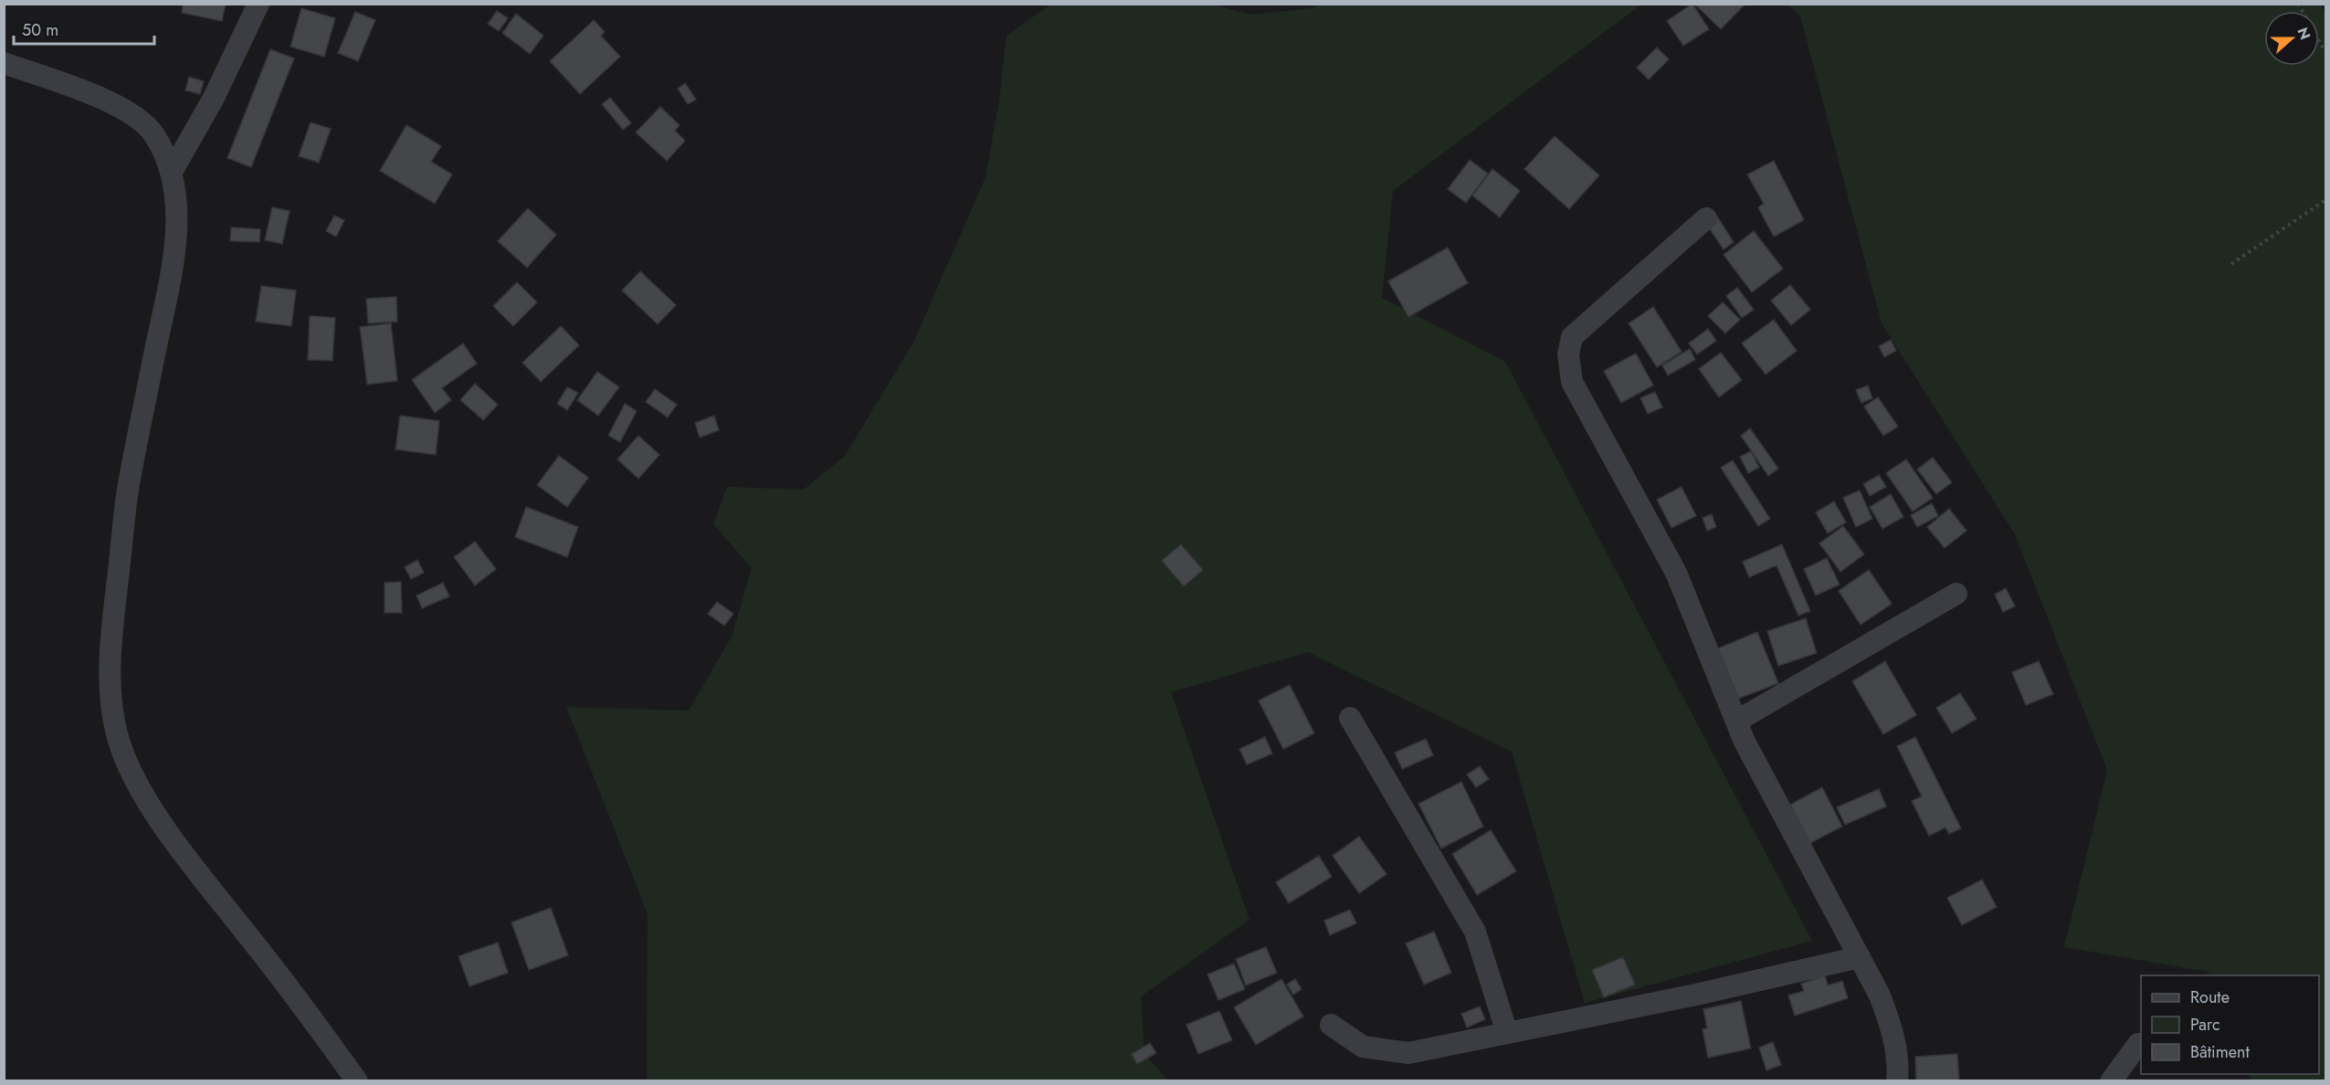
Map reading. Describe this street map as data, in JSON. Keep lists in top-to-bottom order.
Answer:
{
  "legend": ["Route", "Parc", "Bâtiment"],
  "scale_bar": "50 m",
  "north": "right"
}
